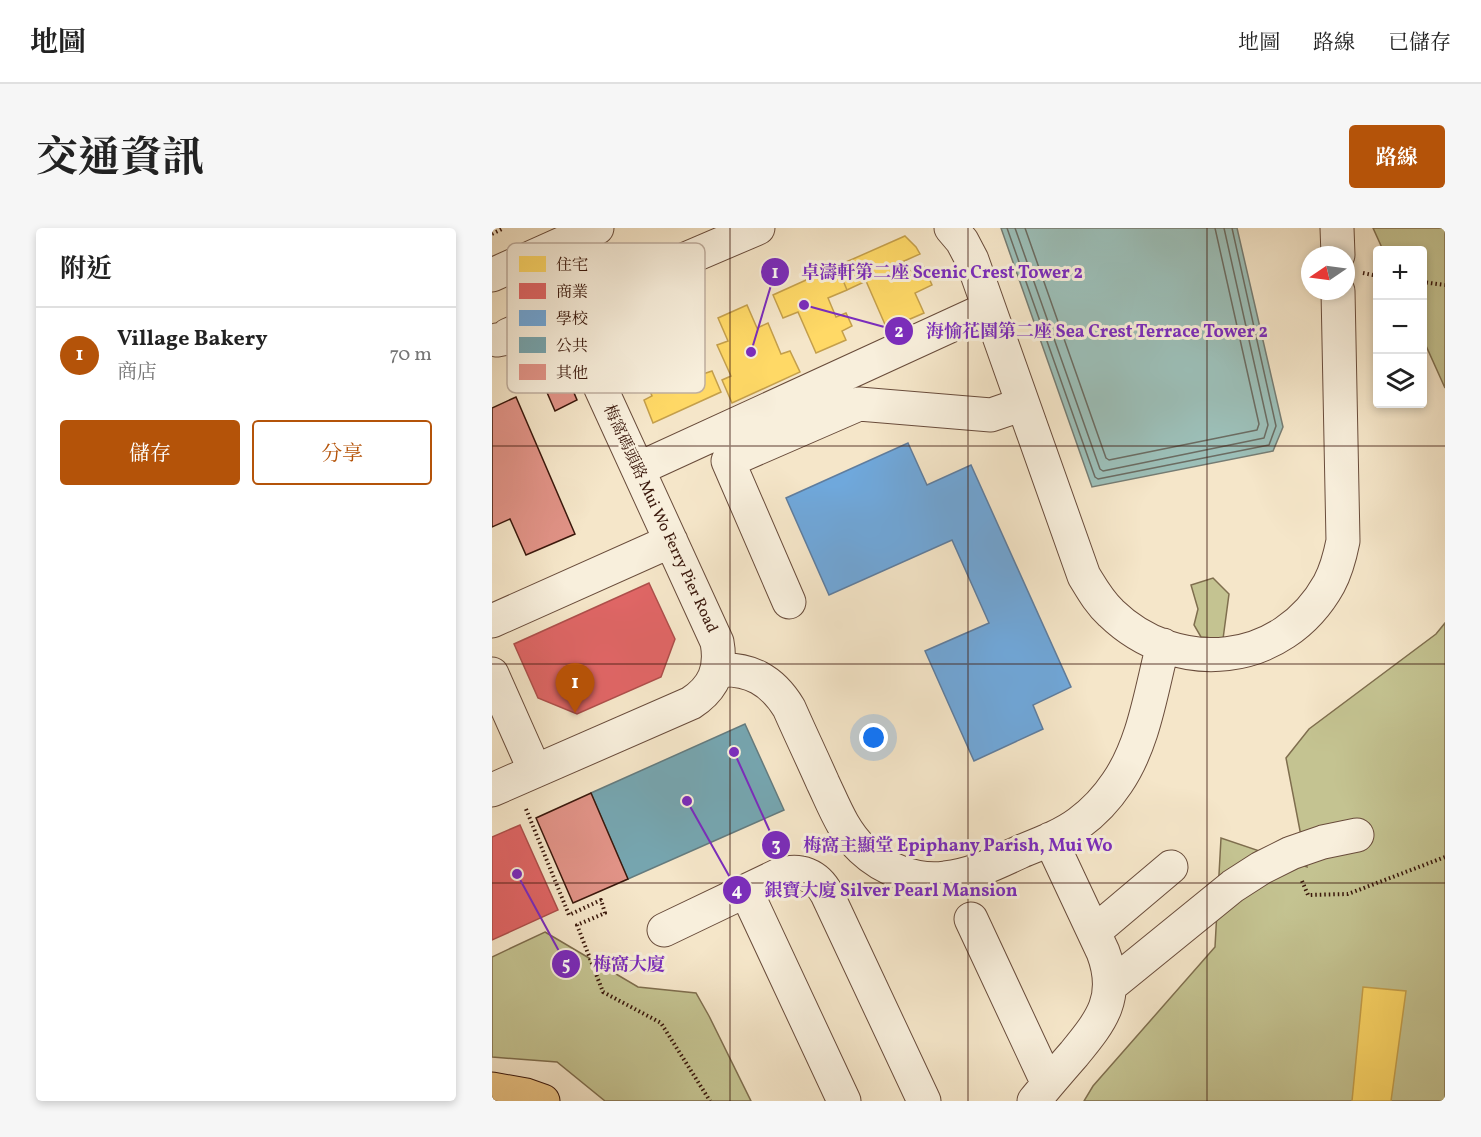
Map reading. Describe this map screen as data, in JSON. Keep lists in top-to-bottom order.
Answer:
{
  "streets": {
    "street": ["梅窩碼頭路 Mui Wo Ferry Pier Road"]
  },
  "places": [
    "海愉花園第二座 Sea Crest Terrace Tower 2",
    "卓濤軒第二座 Scenic Crest Tower 2",
    "梅窩主顯堂 Epiphany Parish, Mui Wo",
    "銀寶大廈 Silver Pearl Mansion",
    "梅窩大廈"
  ],
  "legend": [
    "住宅",
    "商業",
    "學校",
    "公共",
    "其他"
  ],
  "north": "left",
  "page": {
    "header": "地圖",
    "nav": ["地圖", "路線", "已儲存"],
    "title": "交通資訊",
    "buttons": [
      "路線",
      ["儲存", "分享"]
    ],
    "heading": "附近",
    "map_buttons": ["+", "−"],
    "list": [
      {
        "mark": "1",
        "name": "Village Bakery",
        "note": "商店",
        "value": "70 m"
      }
    ],
    "pins": "1"
  }
}
